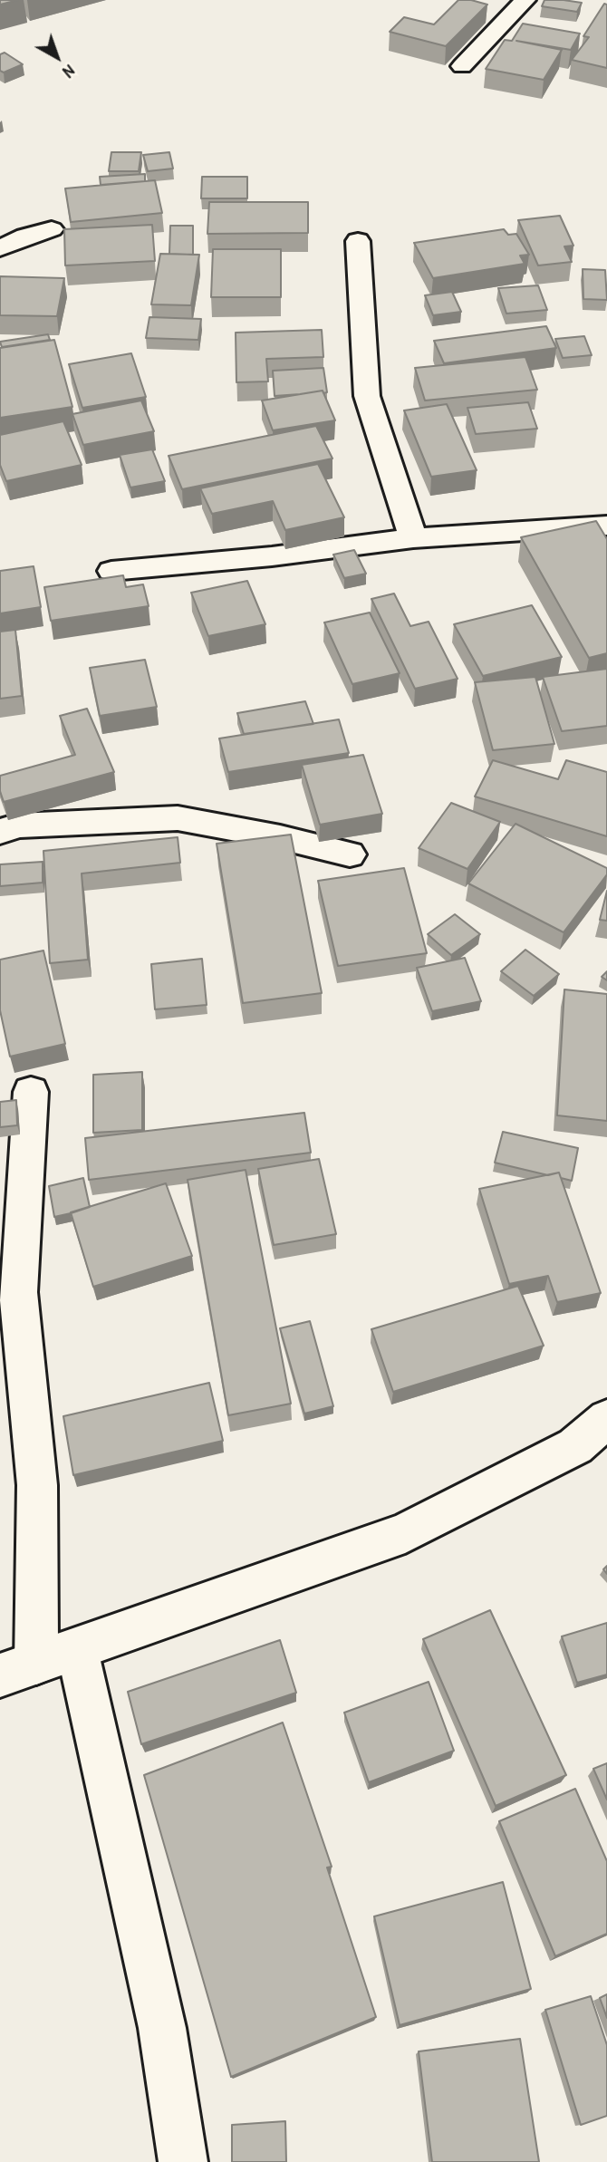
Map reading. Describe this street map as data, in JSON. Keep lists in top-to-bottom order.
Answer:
{
  "north": "bottom right"
}
